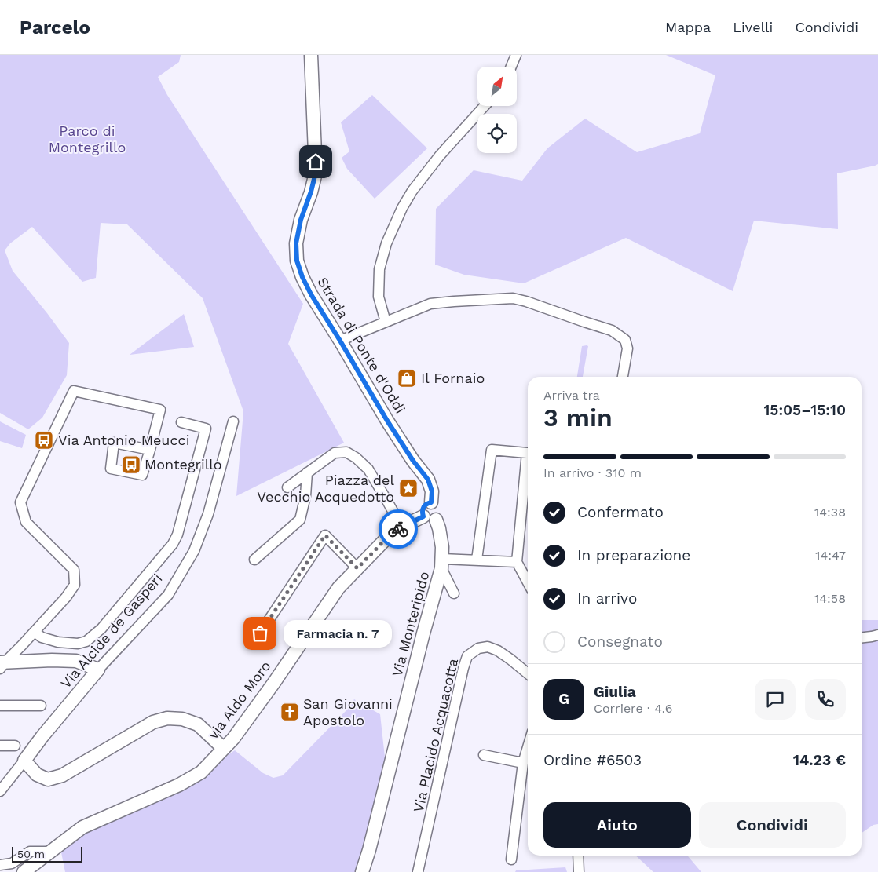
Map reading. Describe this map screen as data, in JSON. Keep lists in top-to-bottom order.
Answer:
{
  "streets": {
    "street": [
      "Strada di Ponte d'Oddi",
      "Via Monteripido",
      "Via Alcide de Gasperi",
      "via Aldo Moro",
      "Via Placido Acquacotta"
    ]
  },
  "crossings": [
    ["Strada di Ponte d'Oddi", "Via Monteripido"],
    ["Strada di Ponte d'Oddi", "via Aldo Moro"],
    ["Via Monteripido", "via Aldo Moro"]
  ],
  "parks": ["Parco di Montegrillo"],
  "places": {
    "shop": ["Il Fornaio"],
    "bus stop": ["Via Antonio Meucci", "Montegrillo"],
    "place": ["Piazza del Vecchio Acquedotto"],
    "other": ["Farmacia n. 7"],
    "church": ["San Giovanni Apostolo"]
  },
  "scale_bar": "50 m",
  "north": "top right",
  "page": {
    "header": "Parcelo",
    "nav": ["Mappa", "Livelli", "Condividi"],
    "heading": ["3 min", "Arriva tra", "15:05–15:10"],
    "panel": [
      "Giulia",
      "Corriere · 4.6",
      "Ordine #6503",
      "14.23 €"
    ],
    "bar": "In arrivo · 310 m",
    "list": [
      ["Confermato", "14:38"],
      ["In preparazione", "14:47"],
      ["In arrivo", "14:58"],
      "Consegnato"
    ],
    "bubble": "Farmacia n. 7",
    "round": "G",
    "buttons": ["Aiuto", "Condividi"],
    "scale": "50 m"
  }
}
